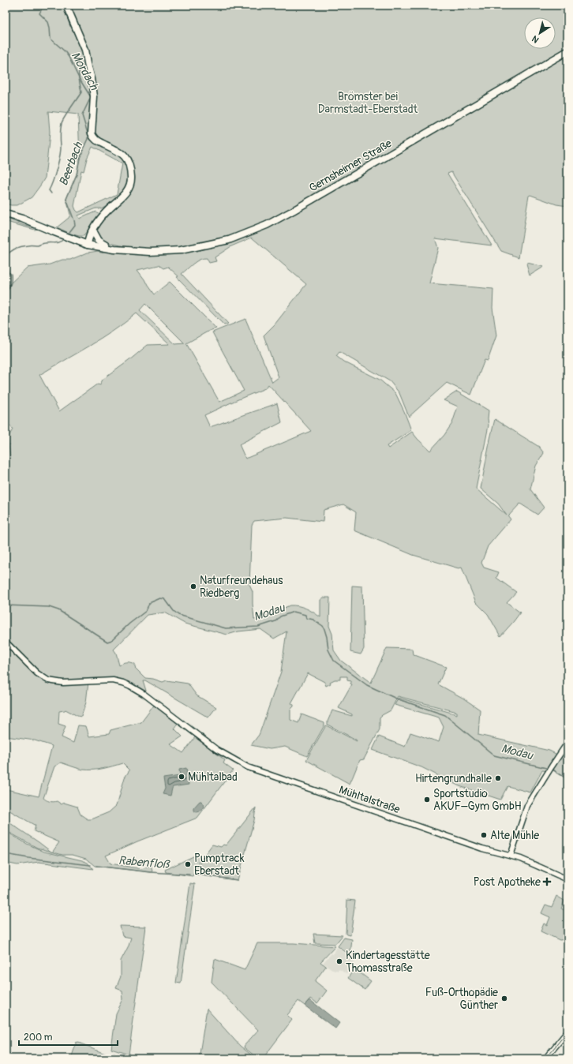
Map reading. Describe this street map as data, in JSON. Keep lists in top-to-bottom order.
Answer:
{
  "streets": {
    "main road": ["Gernsheimer Straße"],
    "street": ["Mühltalstraße"]
  },
  "water": [
    "Mordach",
    "Beerbach",
    "Modau",
    "Rabenfloß"
  ],
  "parks": ["Brömster bei Darmstadt-Eberstadt"],
  "places": {
    "other": [
      "Naturfreundehaus Riedberg",
      "Mühltalbad",
      "Hirtengrundhalle",
      "Sportstudio AKUF–Gym GmbH",
      "Alte Mühle",
      "Pumptrack Eberstadt",
      "Kindertagesstätte Thomasstraße",
      "Fuß-Orthopädie Günther"
    ],
    "health": ["Post Apotheke"]
  },
  "scale_bar": "200 m",
  "north": "bottom left"
}
